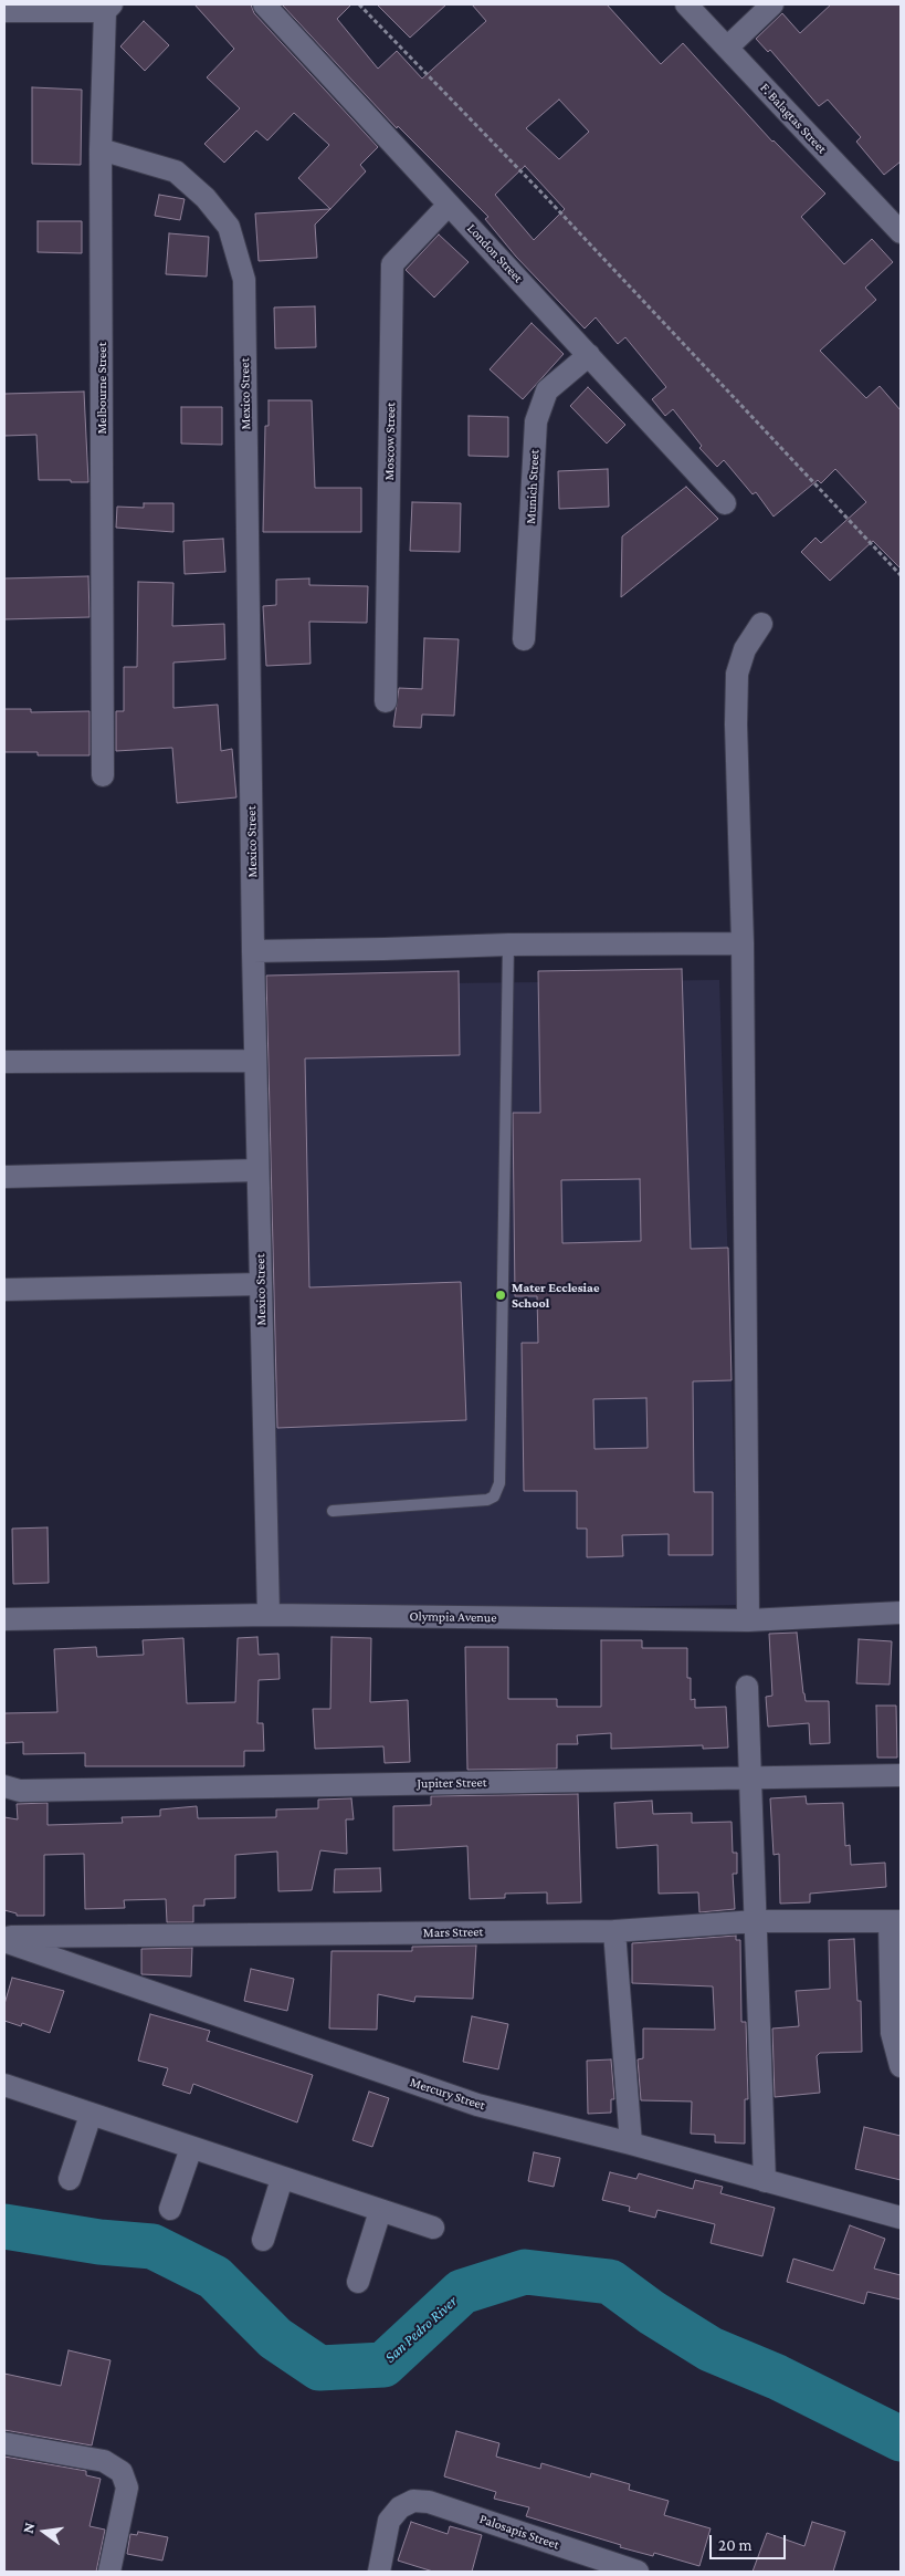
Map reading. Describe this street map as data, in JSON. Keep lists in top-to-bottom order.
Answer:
{
  "streets": {
    "street": [
      "F. Balagtas Street",
      "London Street",
      "Melbourne Street",
      "Mexico Street",
      "Moscow Street",
      "Munich Street",
      "Olympia Avenue",
      "Jupiter Street",
      "Mars Street",
      "Mercury Street",
      "Palosapis Street"
    ]
  },
  "crossings": [
    ["London Street", "Moscow Street"],
    ["London Street", "Munich Street"],
    ["Melbourne Street", "Mexico Street"],
    ["Mexico Street", "Olympia Avenue"],
    ["Mars Street", "Mercury Street"]
  ],
  "water": ["San Pedro River"],
  "places": ["Mater Ecclesiae School"],
  "scale_bar": "20 m",
  "north": "left"
}
